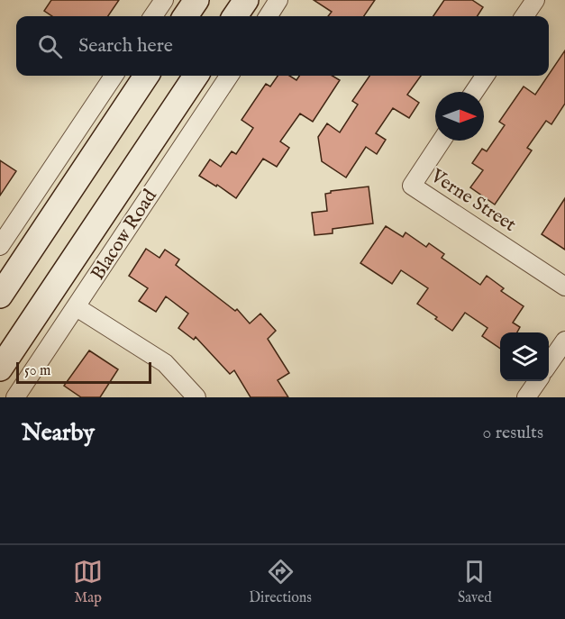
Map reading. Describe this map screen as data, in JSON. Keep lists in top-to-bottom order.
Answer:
{
  "streets": {
    "main road": ["Blacow Road"],
    "street": ["Verne Street"]
  },
  "scale_bar": "50 m",
  "north": "right",
  "page": {
    "search": "Search here",
    "scale": "50 m",
    "heading": ["Nearby", "0 results"],
    "nav": ["Map", "Directions", "Saved"]
  }
}
